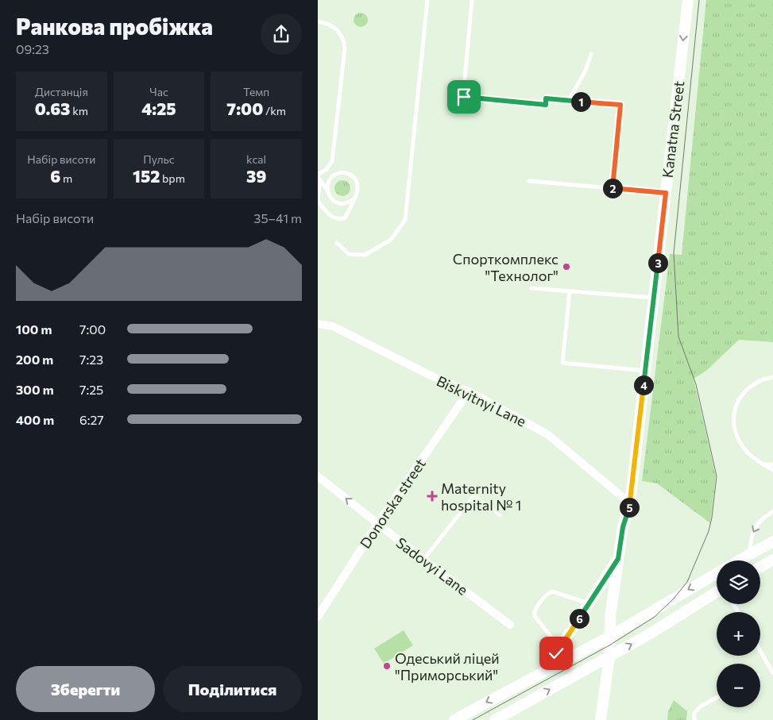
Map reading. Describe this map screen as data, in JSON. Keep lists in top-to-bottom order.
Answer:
{
  "streets": {
    "main road": ["Kanatna Street"],
    "street": ["Biskvitnyi Lane", "Donorska street", "Sadovyi Lane"]
  },
  "crossings": [
    ["Kanatna Street", "Biskvitnyi Lane"],
    ["Biskvitnyi Lane", "Donorska street"],
    ["Donorska street", "Sadovyi Lane"]
  ],
  "places": {
    "other": ["Спорткомплекс \"Технолог\"", "Одеський ліцей \"Приморський\""],
    "health": ["Maternity hospital № 1"]
  },
  "page": {
    "heading": ["Ранкова пробіжка", "09:23"],
    "stats": [
      ["Дистанція", "0.63 km"],
      ["Час", "4:25"],
      ["Темп", "7:00 /km"],
      ["Набір висоти", "6 m"],
      ["Пульс", "152 bpm"],
      ["kcal", "39"]
    ],
    "pins": [
      "1",
      "2",
      "3",
      "4",
      "5",
      "6"
    ],
    "chart": ["Набір висоти", "35–41 m"],
    "list": [
      {
        "name": "100 m",
        "note": "7:00"
      },
      {
        "name": "200 m",
        "note": "7:23"
      },
      {
        "name": "300 m",
        "note": "7:25"
      },
      {
        "name": "400 m",
        "note": "6:27"
      }
    ],
    "map_buttons": ["+", "−"],
    "buttons": ["Зберегти", "Поділитися"]
  }
}
